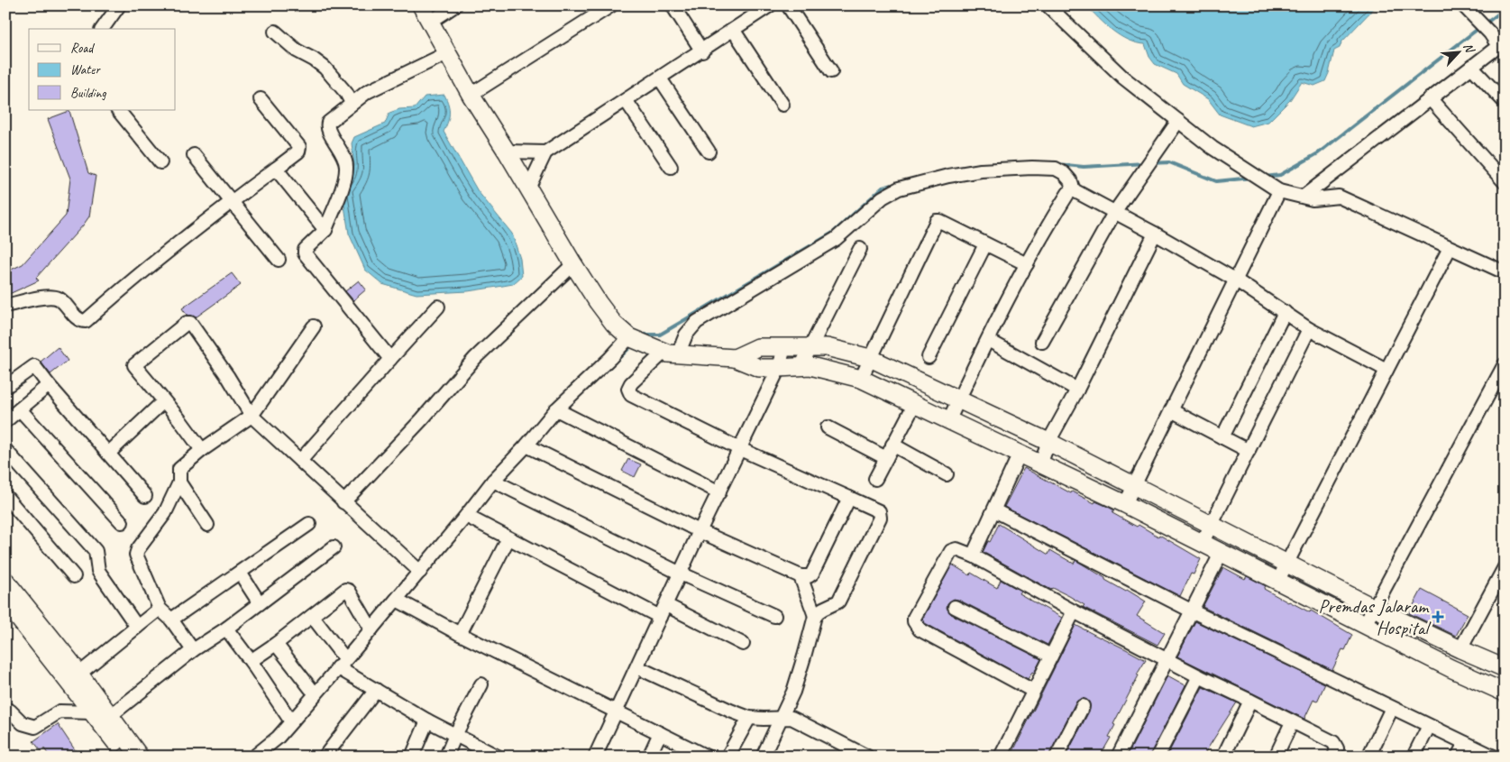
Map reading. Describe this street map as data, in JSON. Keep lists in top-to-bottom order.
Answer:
{
  "places": {
    "health": ["Premdas Jalaram Hospital"]
  },
  "legend": ["Road", "Water", "Building"],
  "north": "top right"
}
